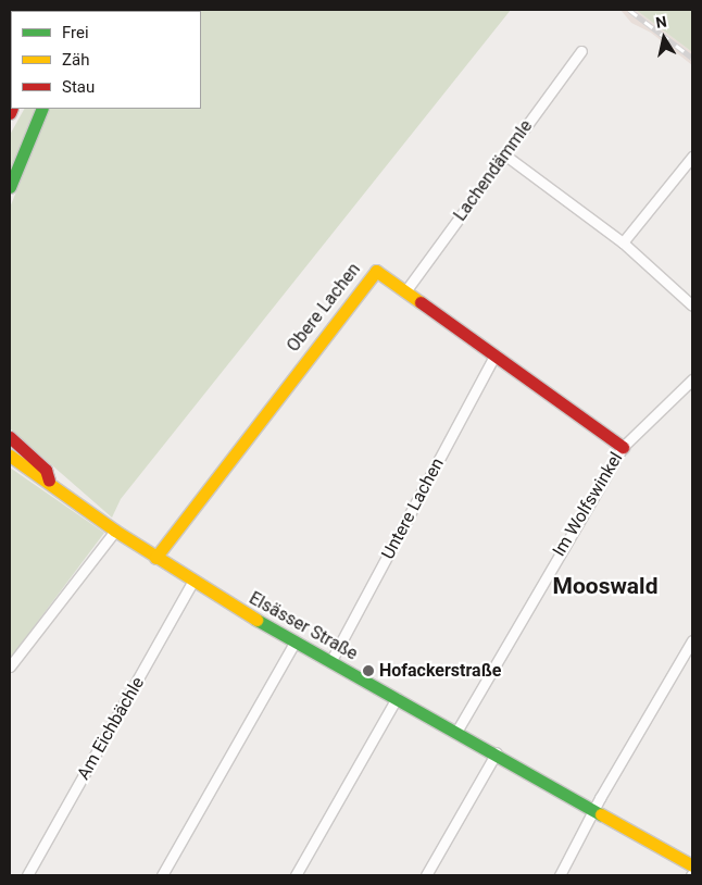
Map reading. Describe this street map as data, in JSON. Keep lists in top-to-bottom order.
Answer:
{
  "streets": {
    "main road": ["Obere Lachen", "Elsässer Straße"],
    "street": [
      "Lachendämmle",
      "Im Wolfswinkel",
      "Untere Lachen",
      "Am Eichbächle"
    ]
  },
  "crossings": [
    ["Lachendämmle", "Obere Lachen"],
    ["Obere Lachen", "Im Wolfswinkel"],
    ["Obere Lachen", "Untere Lachen"],
    ["Obere Lachen", "Elsässer Straße"],
    ["Im Wolfswinkel", "Elsässer Straße"],
    ["Untere Lachen", "Elsässer Straße"],
    ["Elsässer Straße", "Am Eichbächle"]
  ],
  "districts": ["Mooswald"],
  "places": ["Hofackerstraße"],
  "legend": ["Frei", "Zäh", "Stau"],
  "north": "top"
}
